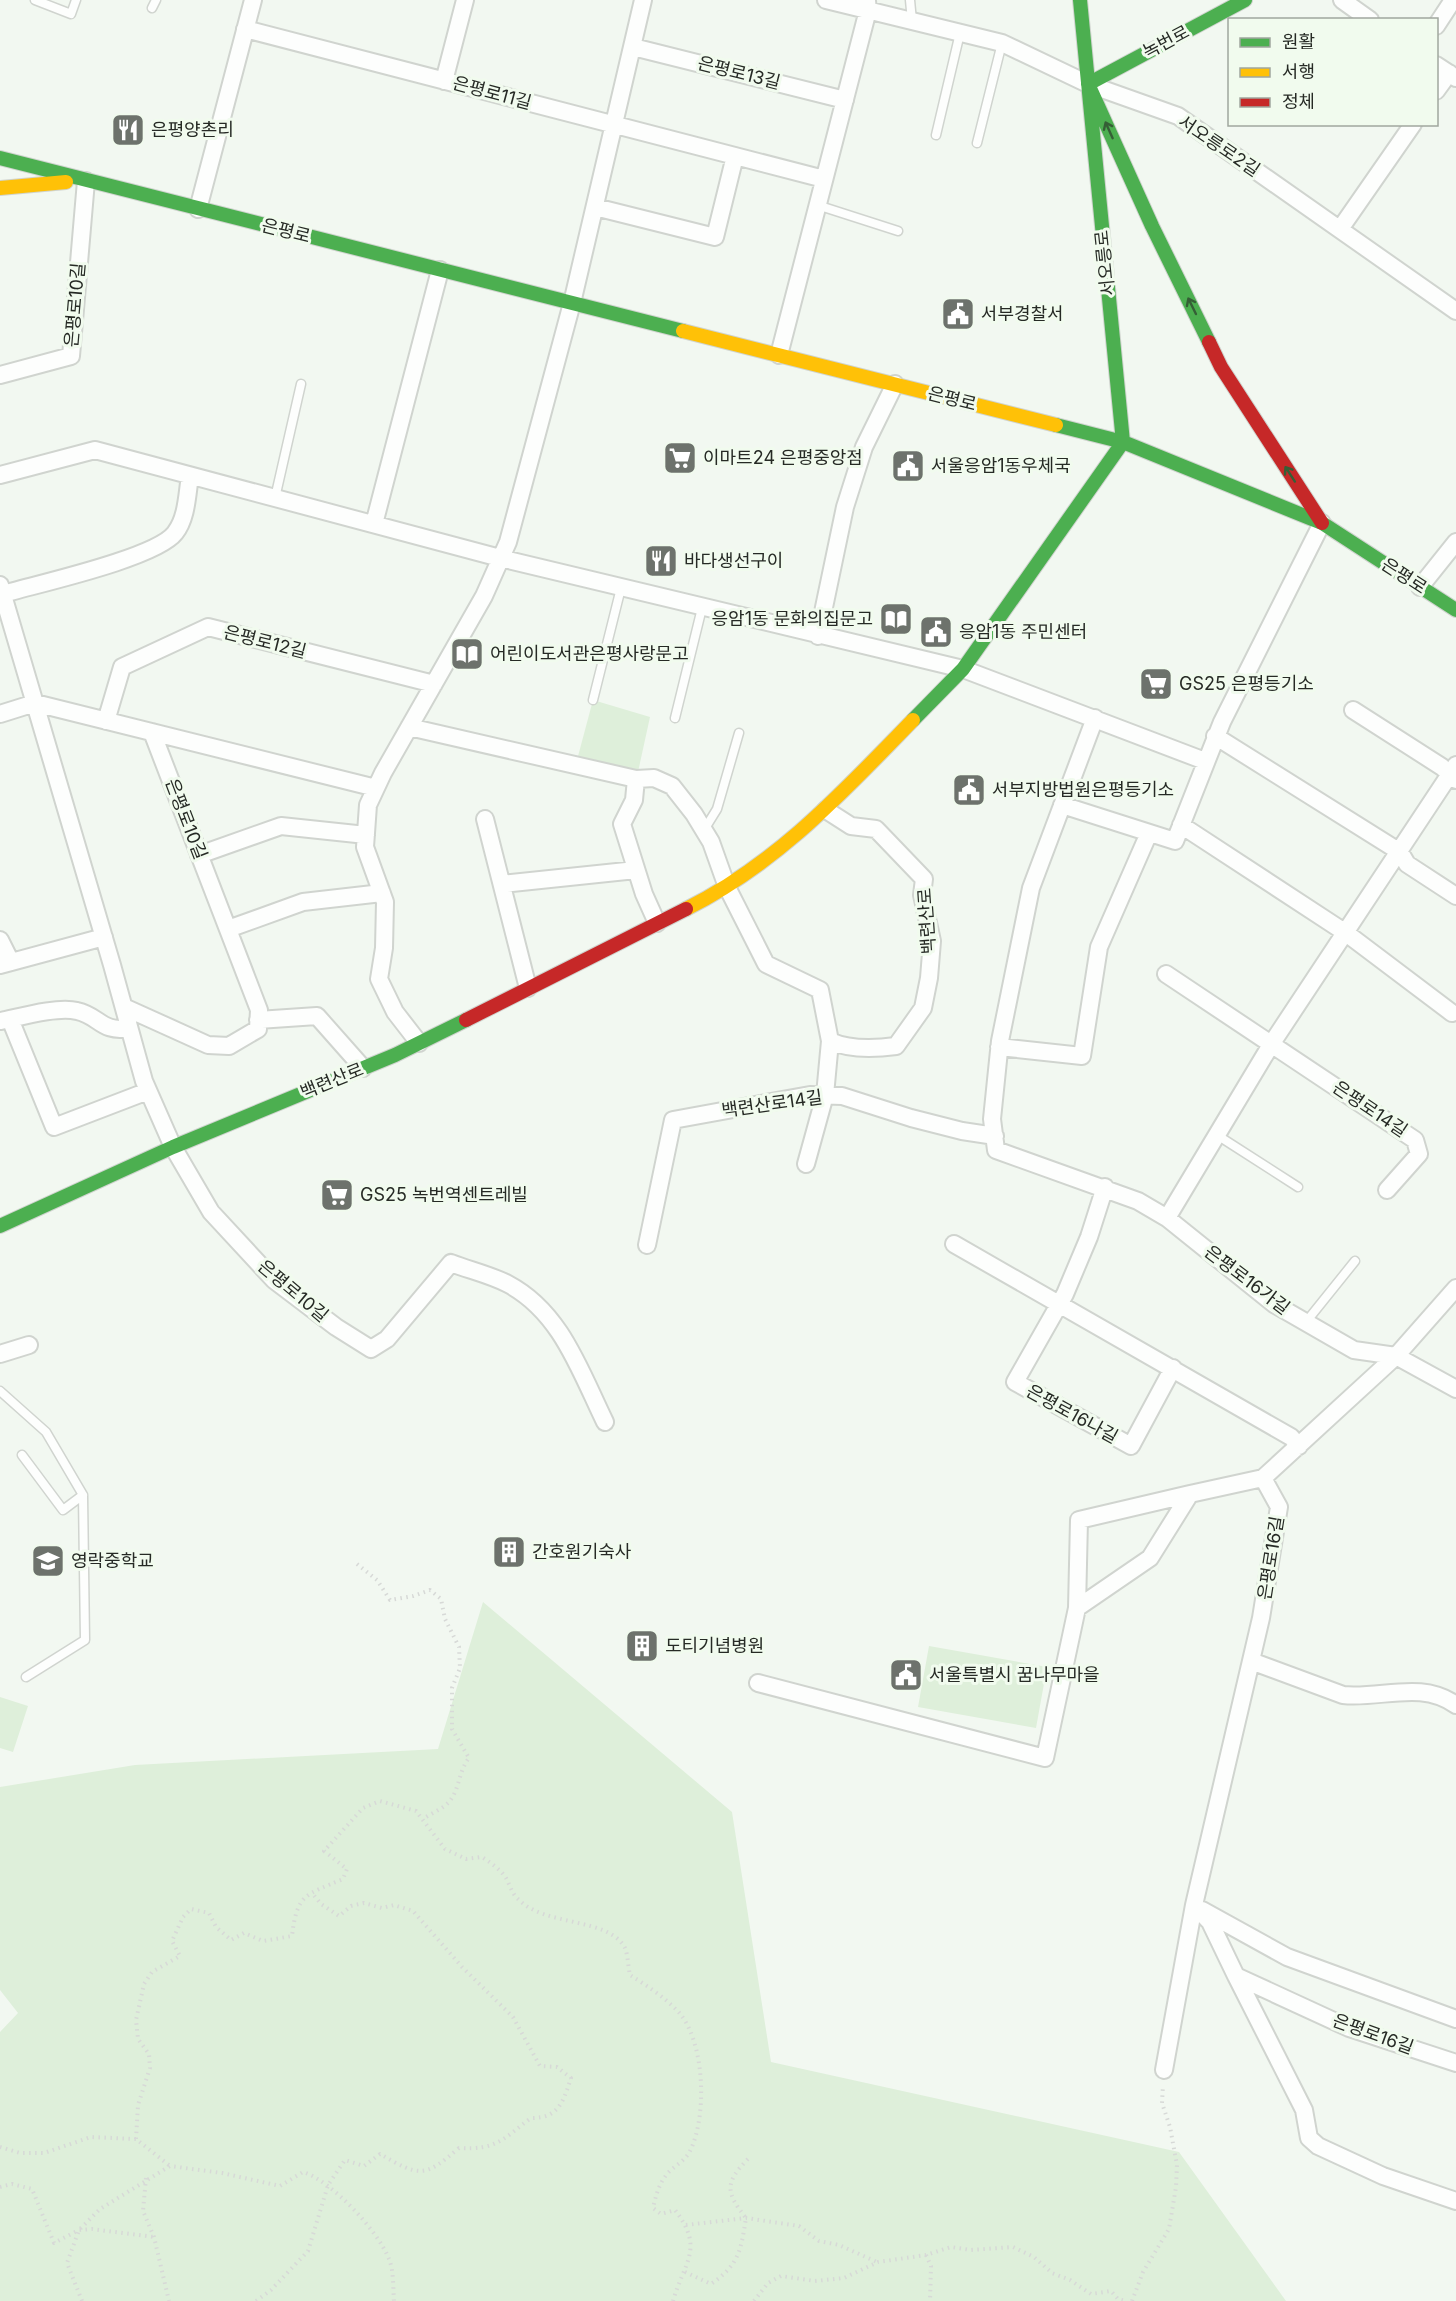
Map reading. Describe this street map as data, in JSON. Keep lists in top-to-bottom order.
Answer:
{
  "streets": {
    "main road": [
      "녹번로",
      "은평로",
      "서오릉로",
      "백련산로"
    ],
    "street": [
      "은평로13길",
      "은평로11길",
      "서오릉로2길",
      "은평로10길",
      "은평로12길",
      "백련산로14길",
      "은평로14길",
      "은평로16가길",
      "은평로16나길",
      "은평로16길"
    ]
  },
  "crossings": [
    ["녹번로", "서오릉로2길"],
    ["녹번로", "서오릉로"],
    ["서오릉로2길", "서오릉로"],
    ["은평로", "서오릉로"],
    ["은평로", "은평로10길"],
    ["은평로", "백련산로"],
    ["서오릉로", "백련산로"],
    ["은평로10길", "백련산로"],
    ["은평로16가길", "은평로16나길"]
  ],
  "places": {
    "restaurant": ["은평양촌리", "바다생선구이"],
    "public building": [
      "서부경찰서",
      "서울응암1동우체국",
      "응암1동 주민센터",
      "서부지방법원은평등기소",
      "서울특별시 꿈나무마을"
    ],
    "supermarket": ["이마트24 은평중앙점", "GS25 은평등기소", "GS25 녹번역센트레빌"],
    "library": ["응암1동 문화의집문고", "어린이도서관은평사랑문고"],
    "building": ["간호원기숙사", "도티기념병원"],
    "school or university": ["영락중학교"]
  },
  "legend": ["원활", "서행", "정체"]
}
